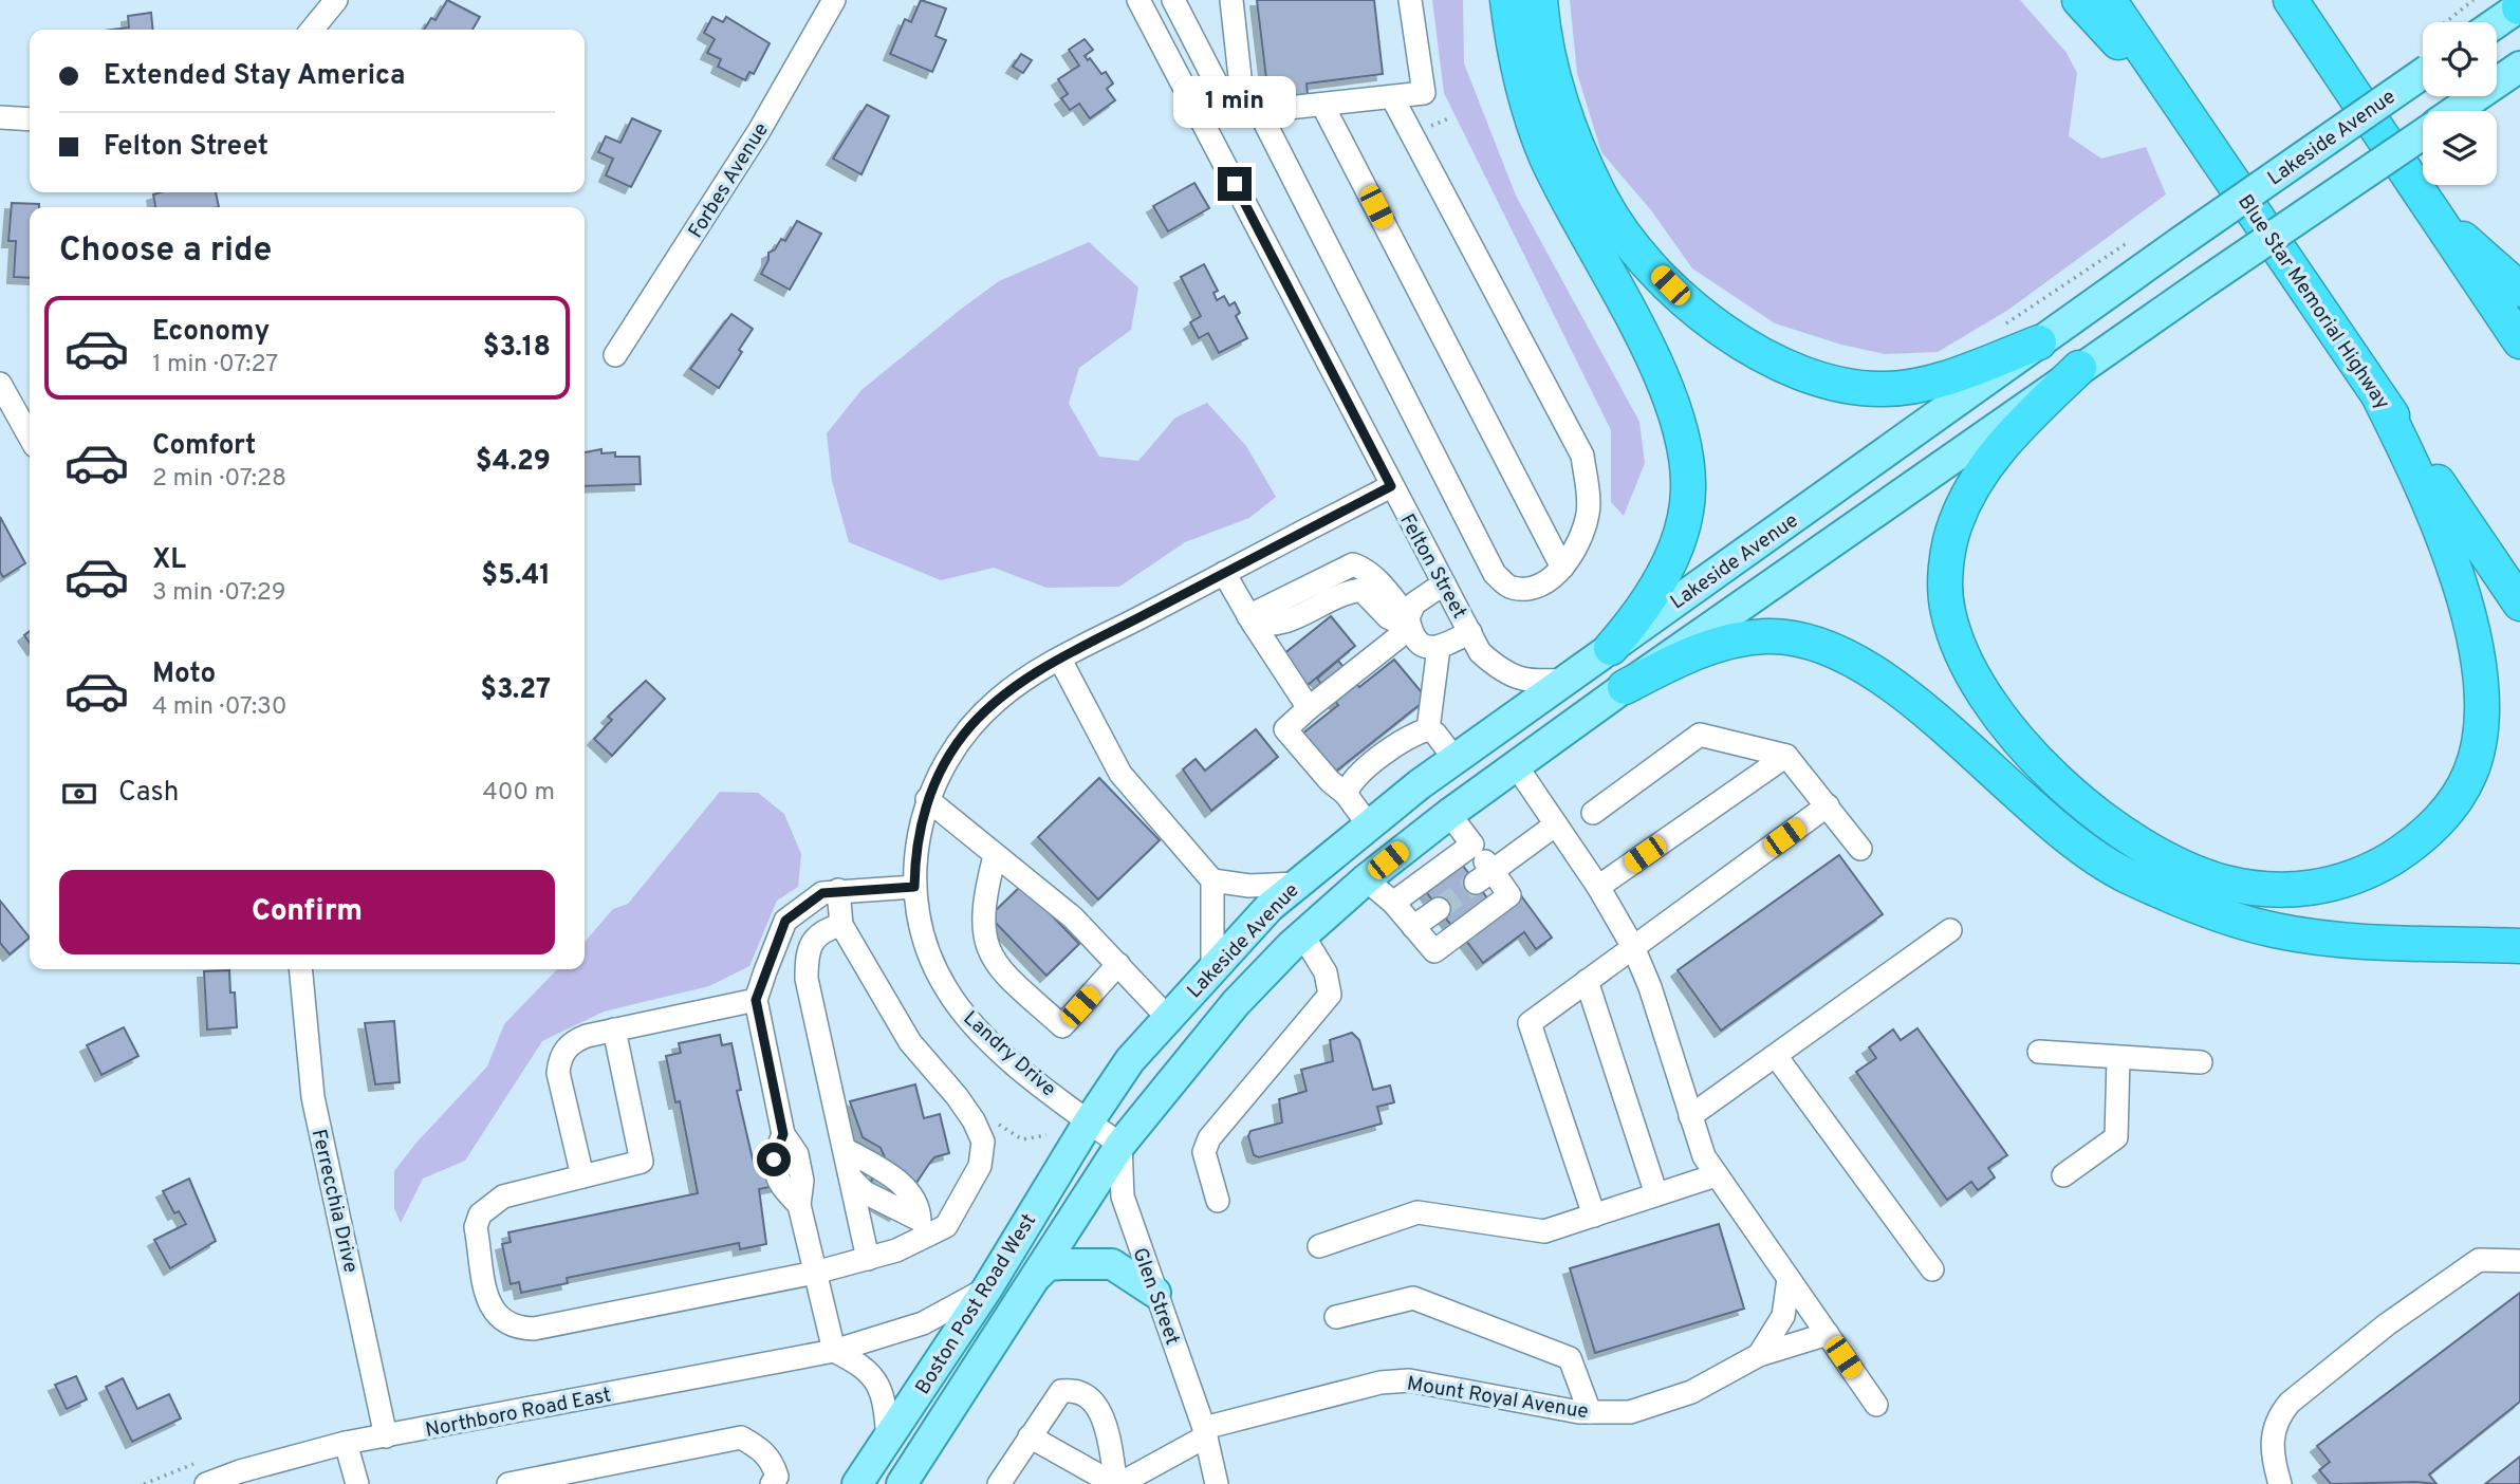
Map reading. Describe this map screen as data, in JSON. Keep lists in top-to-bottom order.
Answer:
{
  "streets": {
    "highway": ["Blue Star Memorial Highway"],
    "main road": ["Lakeside Avenue", "Boston Post Road West"],
    "street": [
      "Forbes Avenue",
      "Felton Street",
      "Landry Drive",
      "Ferrecchia Drive",
      "Glen Street",
      "Mount Royal Avenue",
      "Northboro Road East"
    ]
  },
  "crossings": [
    ["Lakeside Avenue", "Felton Street"],
    ["Lakeside Avenue", "Landry Drive"],
    ["Lakeside Avenue", "Glen Street"],
    ["Lakeside Avenue", "Boston Post Road West"],
    ["Felton Street", "Landry Drive"],
    ["Landry Drive", "Boston Post Road West"],
    ["Ferrecchia Drive", "Northboro Road East"],
    ["Glen Street", "Boston Post Road West"],
    ["Glen Street", "Mount Royal Avenue"],
    ["Boston Post Road West", "Northboro Road East"]
  ],
  "page": {
    "banner": ["Extended Stay America", "Felton Street"],
    "bubble": "1 min",
    "heading": "Choose a ride",
    "list": [
      {
        "name": "Economy",
        "note": "1 min · 07:27",
        "value": "$3.18"
      },
      {
        "name": "Comfort",
        "note": "2 min · 07:28",
        "value": "$4.29"
      },
      {
        "name": "XL",
        "note": "3 min · 07:29",
        "value": "$5.41"
      },
      {
        "name": "Moto",
        "note": "4 min · 07:30",
        "value": "$3.27"
      }
    ],
    "pay": ["Cash", "400 m"],
    "buttons": "Confirm"
  }
}
